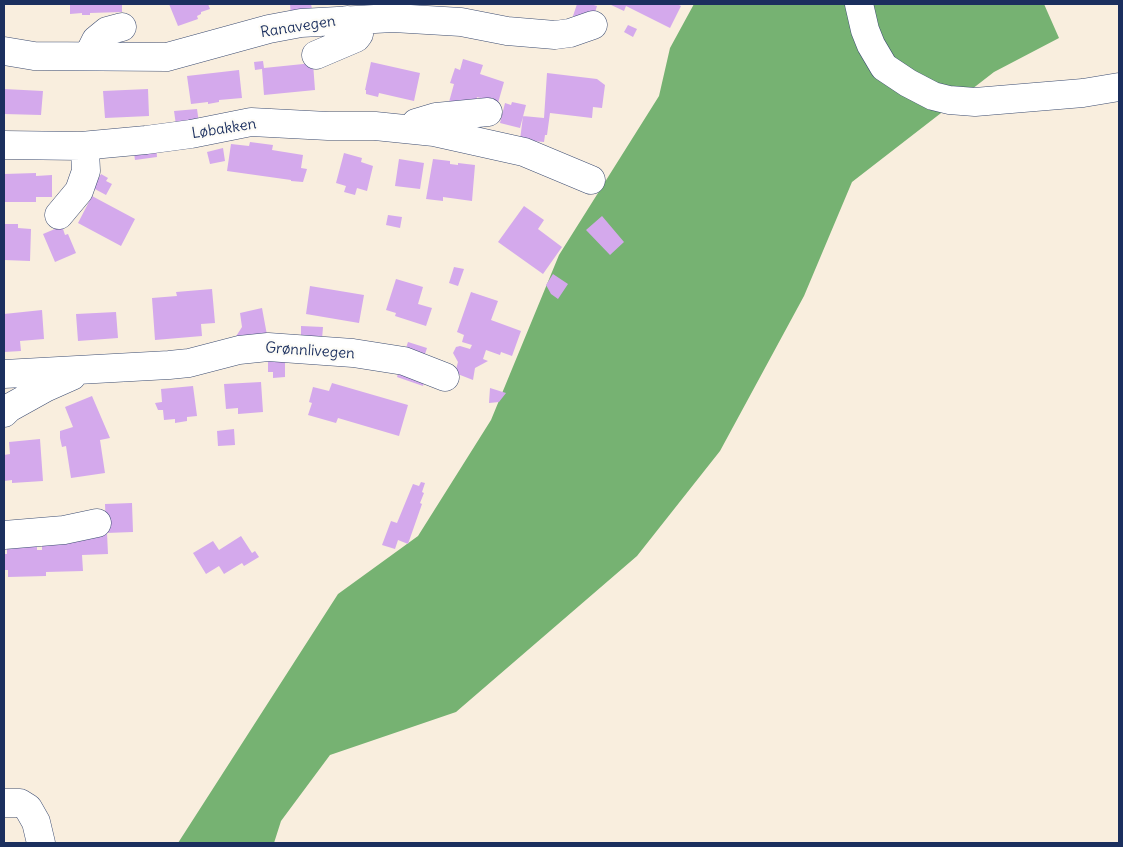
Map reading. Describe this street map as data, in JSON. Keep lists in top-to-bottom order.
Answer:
{
  "streets": {
    "street": ["Ranavegen", "Løbakken", "Grønnlivegen"]
  }
}
